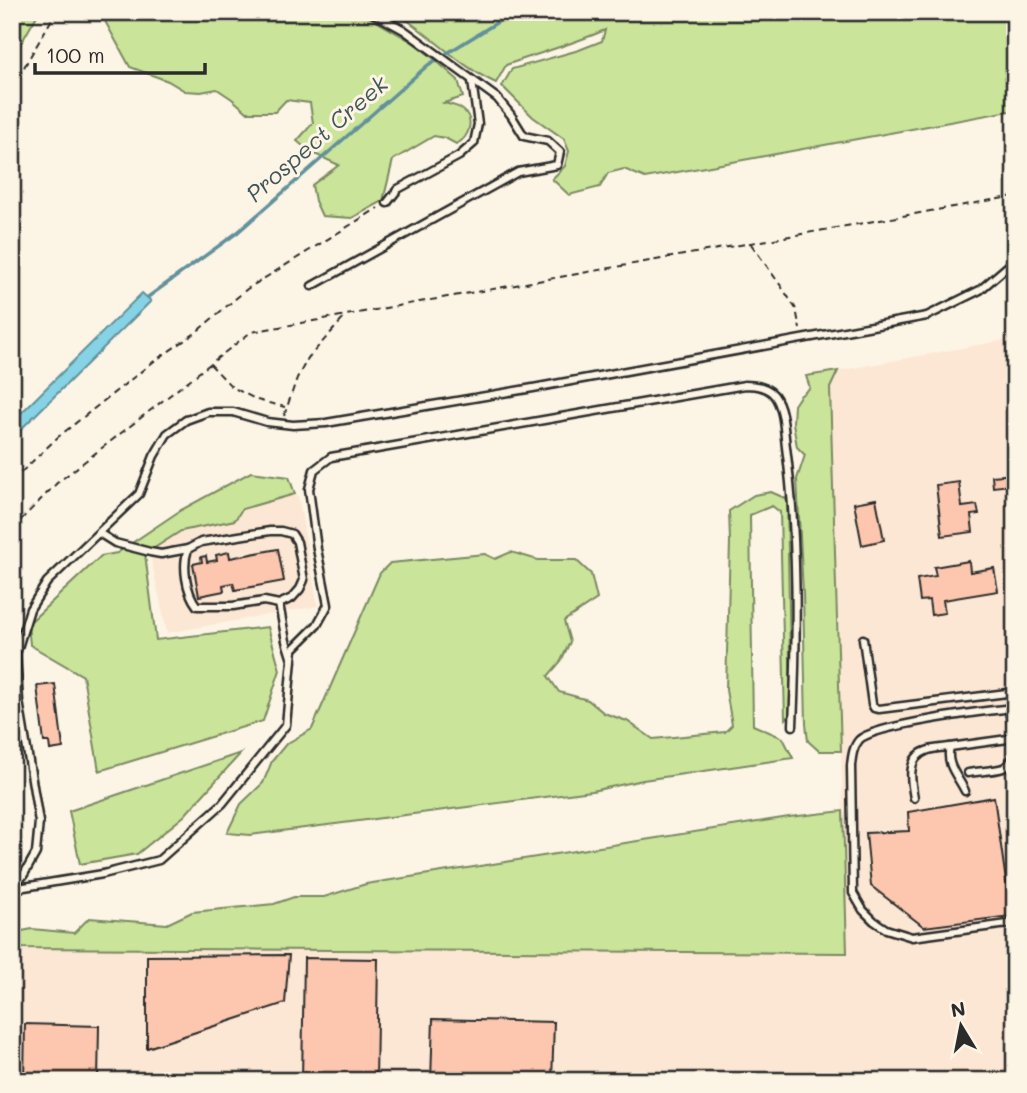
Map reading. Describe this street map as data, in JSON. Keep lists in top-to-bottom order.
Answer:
{
  "water": ["Prospect Creek"],
  "scale_bar": "100 m",
  "north": "top"
}
